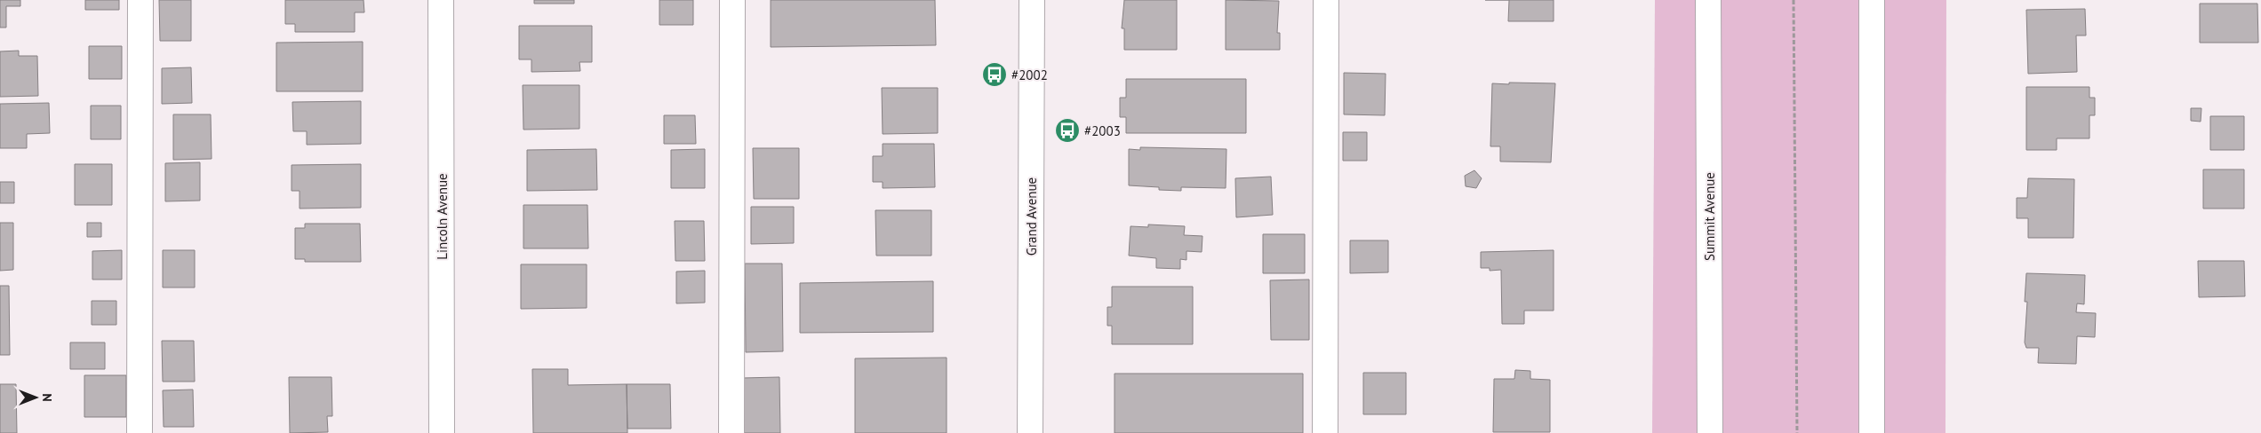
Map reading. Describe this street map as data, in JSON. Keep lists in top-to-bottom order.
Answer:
{
  "streets": {
    "street": ["Lincoln Avenue", "Grand Avenue", "Summit Avenue"]
  },
  "places": {
    "bus stop": ["#2002", "#2003"]
  },
  "north": "right"
}
